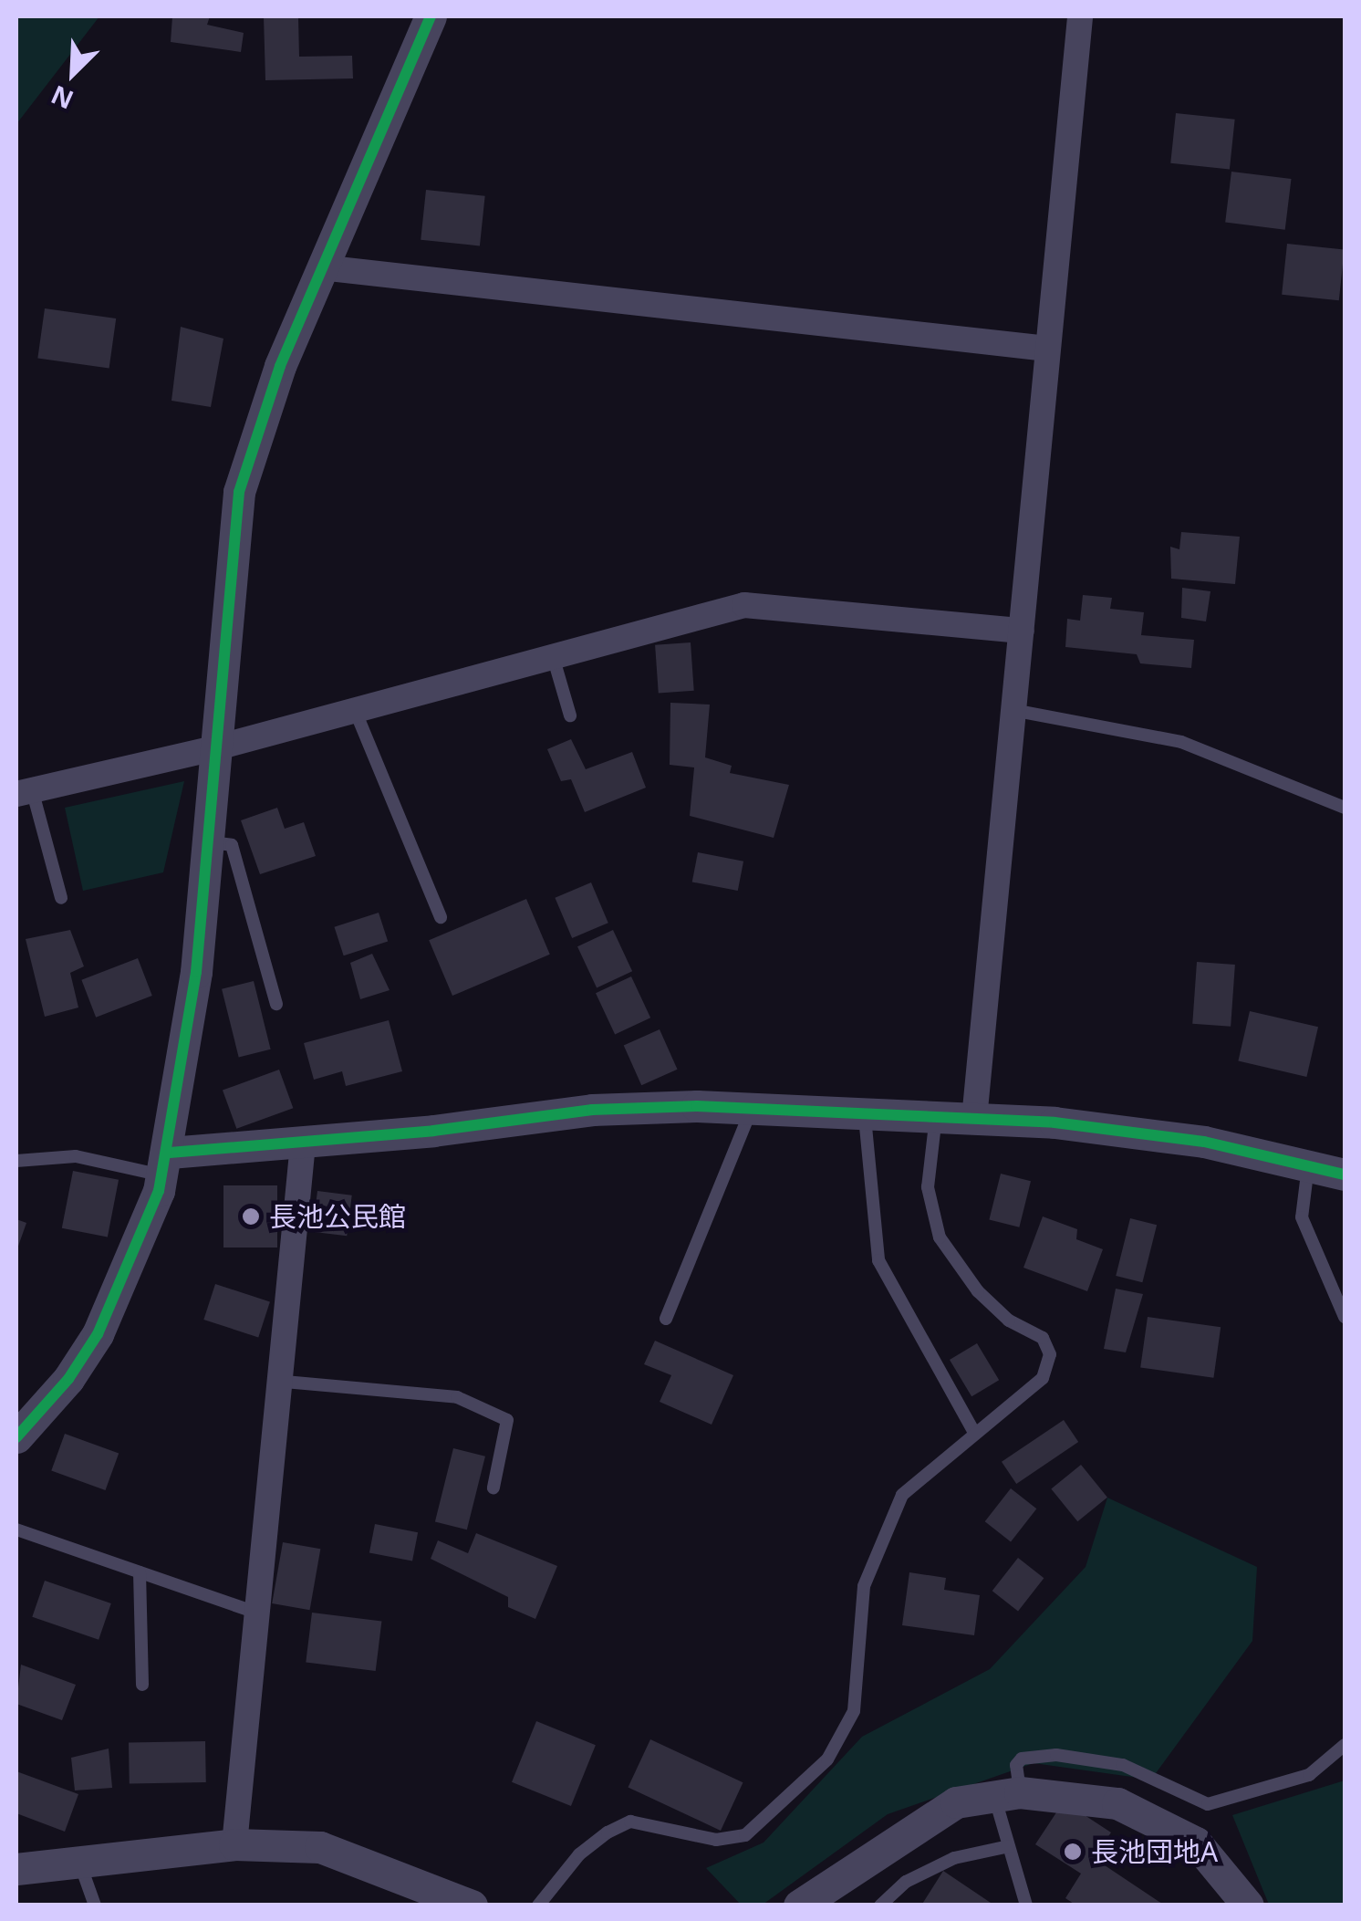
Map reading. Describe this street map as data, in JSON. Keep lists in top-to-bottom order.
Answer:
{
  "places": ["長池公民館", "長池団地A"],
  "north": "bottom left"
}
